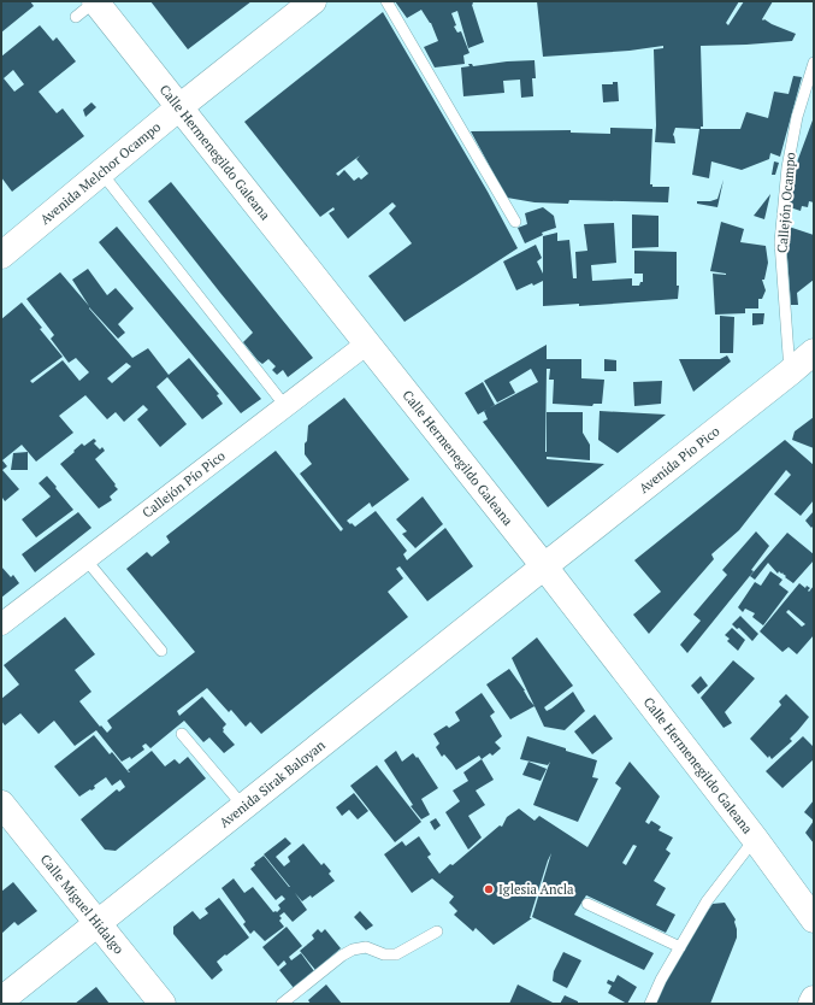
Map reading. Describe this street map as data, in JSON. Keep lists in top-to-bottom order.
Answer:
{
  "streets": {
    "street": [
      "Calle Hermenegildo Galeana",
      "Avenida Melchor Ocampo",
      "Avenida Pio Pico",
      "Callejón Pío Pico",
      "Avenida Sirak Baloyan",
      "Calle Miguel Hidalgo"
    ],
    "lane": ["Callejón Ocampo"]
  },
  "crossings": [
    ["Calle Hermenegildo Galeana", "Avenida Melchor Ocampo"],
    ["Calle Hermenegildo Galeana", "Avenida Pio Pico"],
    ["Calle Hermenegildo Galeana", "Callejón Pío Pico"],
    ["Calle Hermenegildo Galeana", "Avenida Sirak Baloyan"],
    ["Callejón Ocampo", "Avenida Pio Pico"],
    ["Avenida Pio Pico", "Avenida Sirak Baloyan"],
    ["Avenida Sirak Baloyan", "Calle Miguel Hidalgo"]
  ],
  "places": ["Iglesia Ancla"]
}
